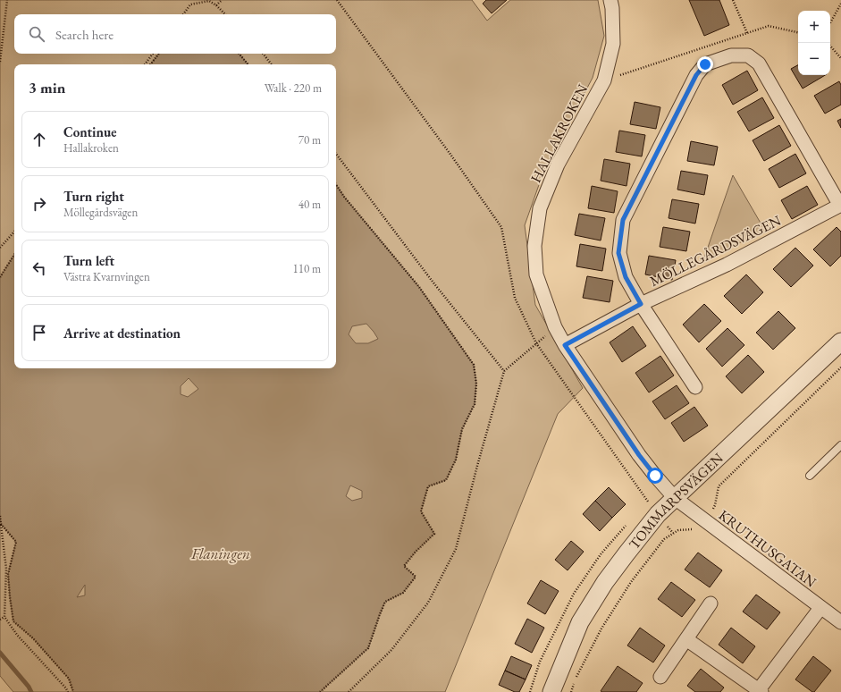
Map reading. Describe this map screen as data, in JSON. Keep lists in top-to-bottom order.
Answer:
{
  "streets": {
    "street": [
      "HALLAKROKEN",
      "MÖLLEGÅRDSVÄGEN",
      "TOMMARPSVÄGEN",
      "KRUTHUSGATAN"
    ]
  },
  "crossings": [
    ["HALLAKROKEN", "MÖLLEGÅRDSVÄGEN"],
    ["HALLAKROKEN", "TOMMARPSVÄGEN"],
    ["HALLAKROKEN", "KRUTHUSGATAN"],
    ["TOMMARPSVÄGEN", "KRUTHUSGATAN"]
  ],
  "water": ["Flaningen"],
  "page": {
    "map_buttons": ["+", "−"],
    "search": "Search here",
    "heading": ["3 min", "Walk · 220 m"],
    "list": [
      ["Continue", "Hallakroken", "70 m"],
      ["Turn right", "Möllegårdsvägen", "40 m"],
      ["Turn left", "Västra Kvarnvingen", "110 m"],
      "Arrive at destination"
    ]
  }
}
